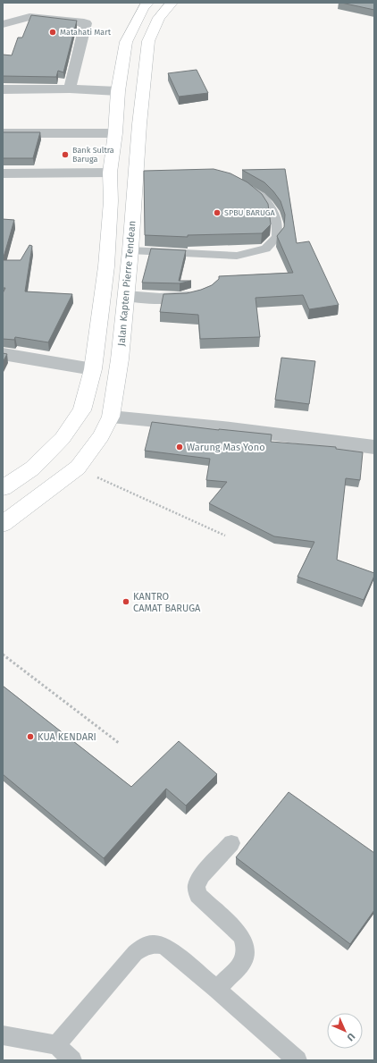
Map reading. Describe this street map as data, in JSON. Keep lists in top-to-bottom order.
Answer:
{
  "streets": {
    "highway": ["Jalan Kapten Pierre Tendean"]
  },
  "places": [
    "Matahati Mart",
    "Bank Sultra Baruga",
    "SPBU BARUGA",
    "Warung Mas Yono",
    "KANTRO CAMAT BARUGA",
    "KUA KENDARI"
  ],
  "north": "bottom right"
}
